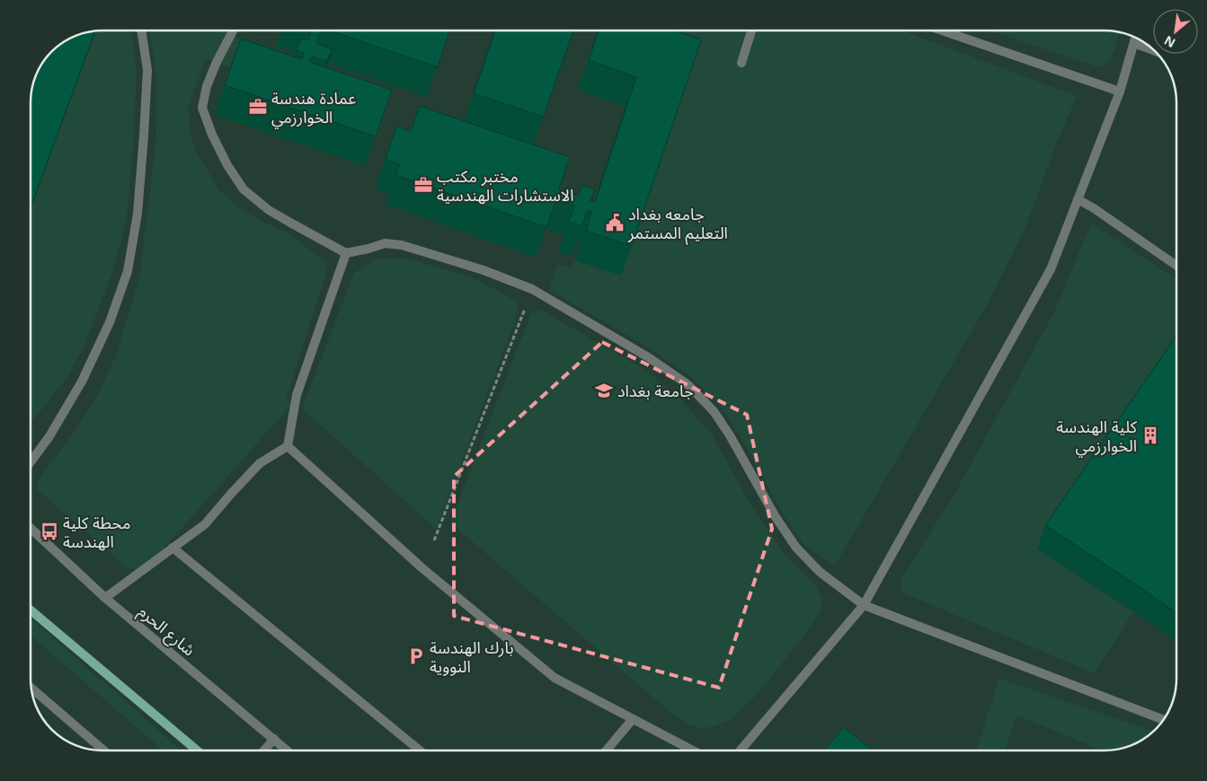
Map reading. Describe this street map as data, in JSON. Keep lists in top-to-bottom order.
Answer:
{
  "streets": {
    "street": ["شارع الحرم"]
  },
  "places": {
    "office": ["عمادة هندسة الخوارزمي", "مختبر مكتب الاستشارات الهندسية"],
    "public building": ["جامعه بغداد التعليم المستمر"],
    "school or university": ["جامعة بغداد"],
    "building": ["كلية الهندسة الخوارزمي"],
    "bus stop": ["محطة كلية الهندسة"],
    "parking": ["بارك الهندسة النووية"]
  },
  "north": "bottom left"
}
